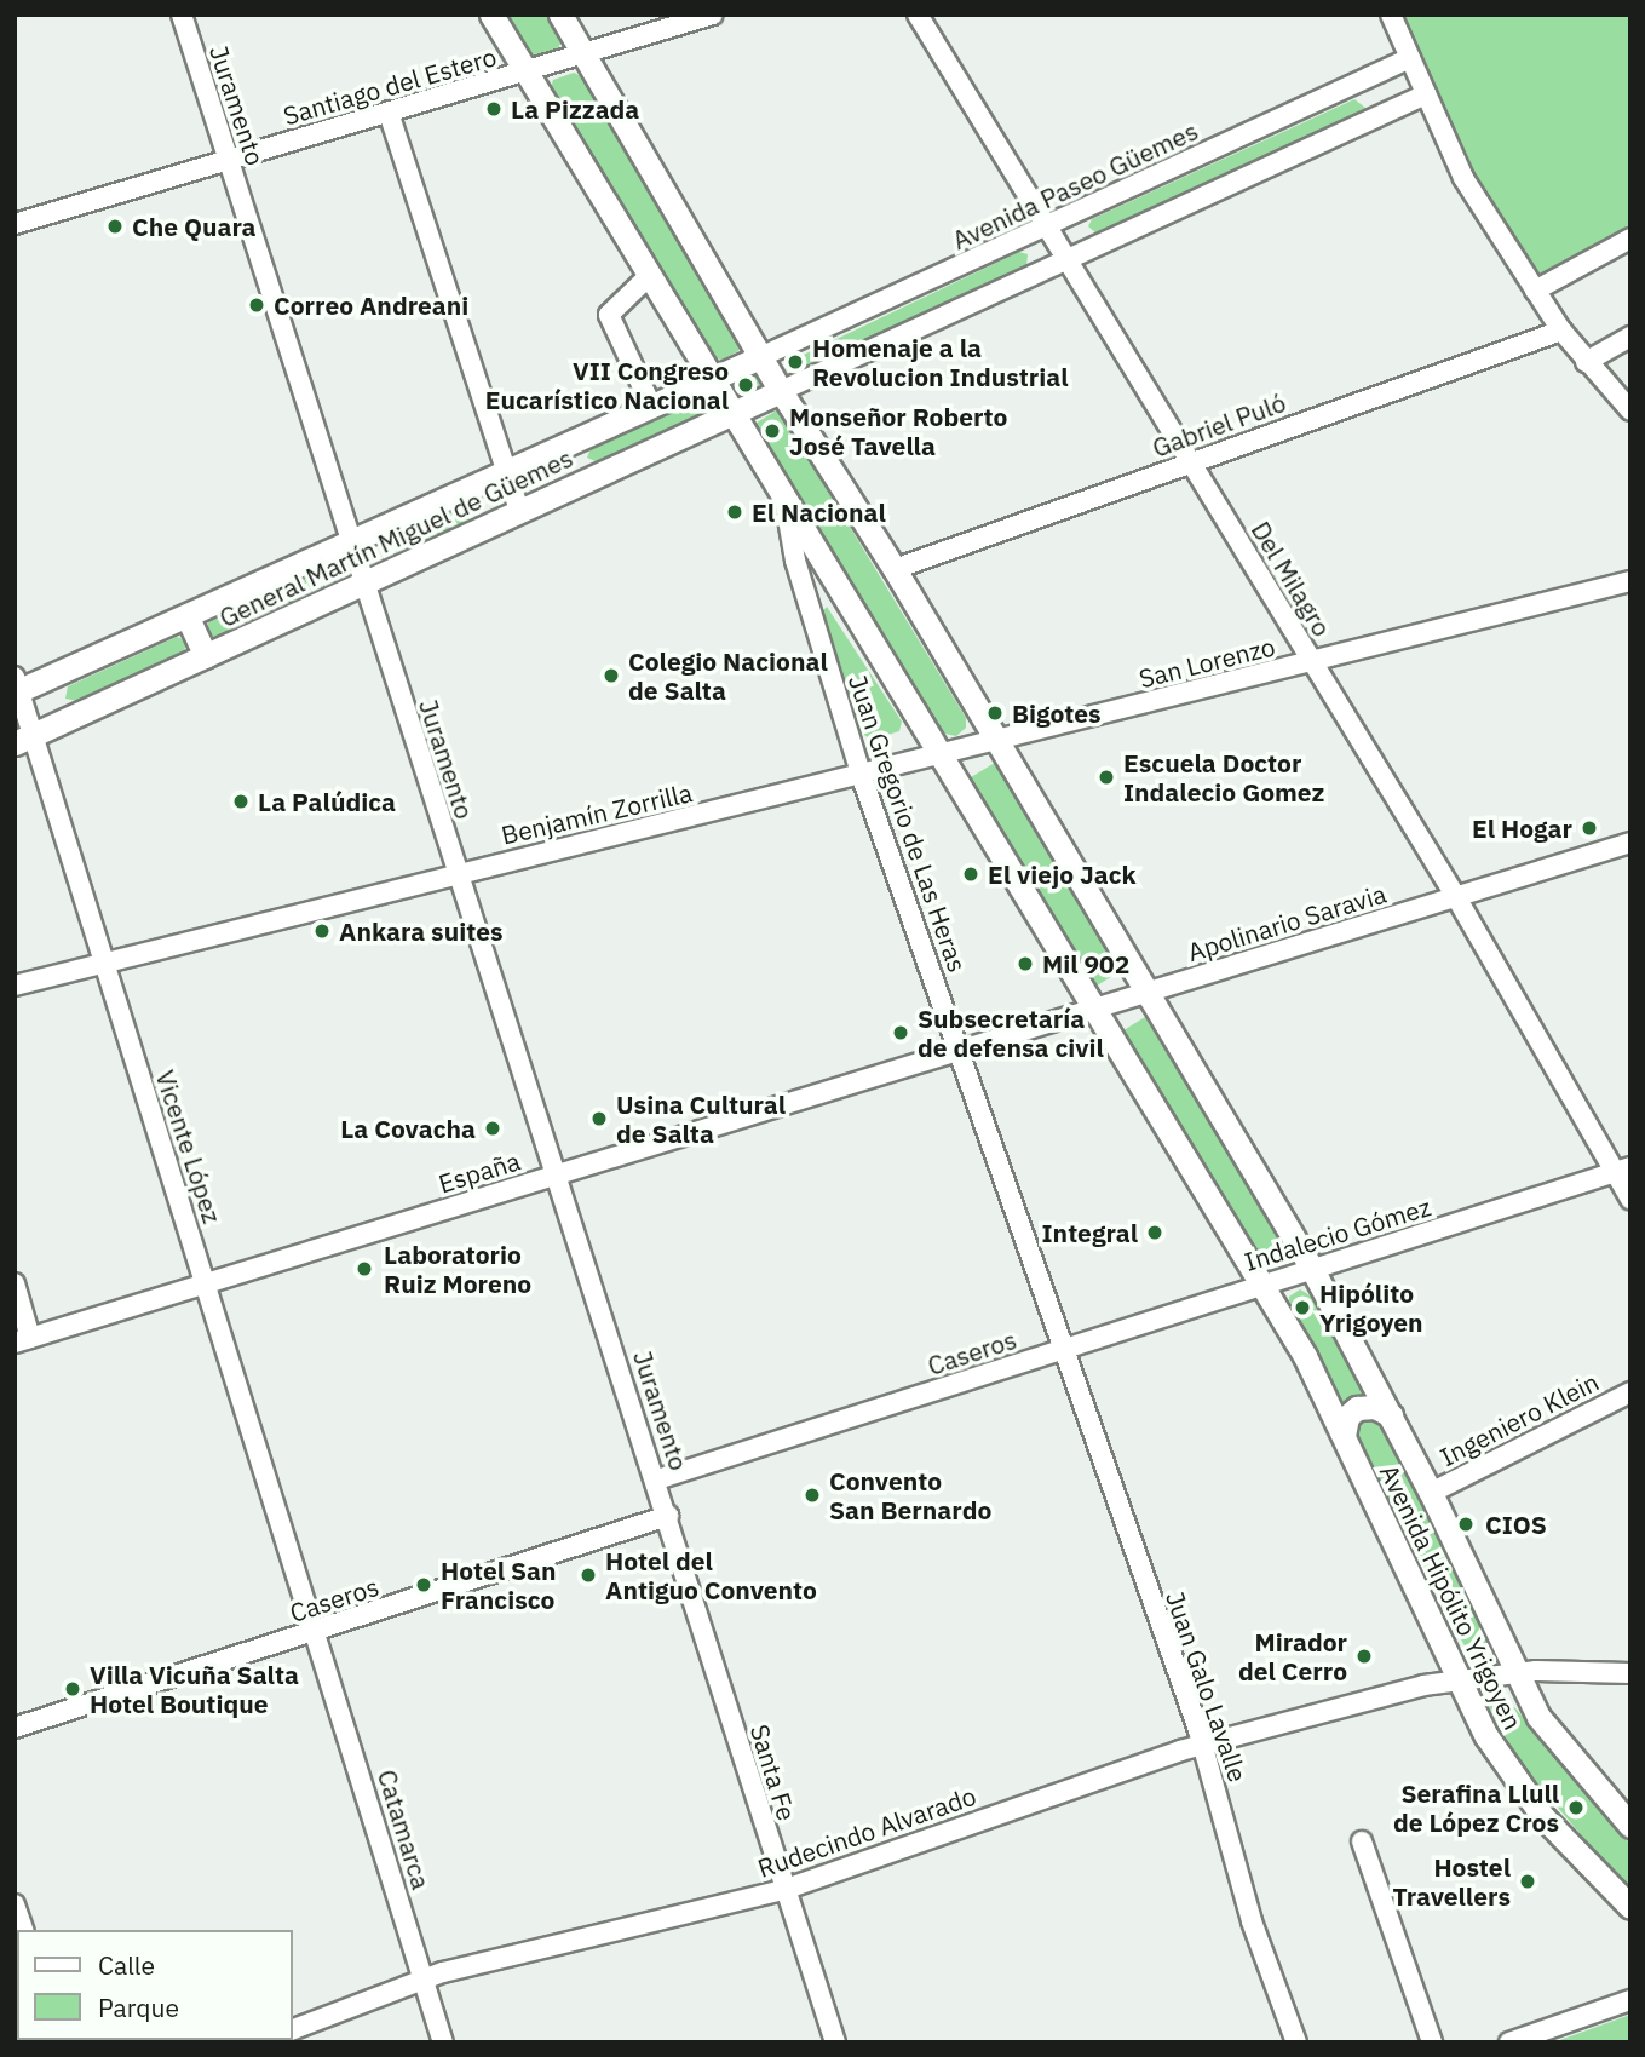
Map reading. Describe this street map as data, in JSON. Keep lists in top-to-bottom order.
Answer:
{
  "streets": {
    "main road": ["General Martín Miguel de Güemes", "Avenida Hipólito Yrigoyen"],
    "street": [
      "Santiago del Estero",
      "Juramento",
      "Avenida Paseo Güemes",
      "Gabriel Puló",
      "Del Milagro",
      "San Lorenzo",
      "Benjamín Zorrilla",
      "Juan Gregorio de Las Heras",
      "Apolinario Saravia",
      "Vicente López",
      "España",
      "Indalecio Gómez",
      "Caseros",
      "Ingeniero Klein",
      "Juan Galo Lavalle",
      "Santa Fe",
      "Catamarca",
      "Rudecindo Alvarado"
    ]
  },
  "crossings": [
    ["Santiago del Estero", "Juramento"],
    ["Santiago del Estero", "Avenida Hipólito Yrigoyen"],
    ["Juramento", "General Martín Miguel de Güemes"],
    ["Juramento", "Benjamín Zorrilla"],
    ["Juramento", "España"],
    ["Juramento", "Caseros"],
    ["Juramento", "Santa Fe"],
    ["Avenida Paseo Güemes", "General Martín Miguel de Güemes"],
    ["Avenida Paseo Güemes", "Del Milagro"],
    ["Avenida Paseo Güemes", "Avenida Hipólito Yrigoyen"],
    ["Gabriel Puló", "Del Milagro"],
    ["Gabriel Puló", "Avenida Hipólito Yrigoyen"],
    ["General Martín Miguel de Güemes", "Vicente López"],
    ["General Martín Miguel de Güemes", "Avenida Hipólito Yrigoyen"],
    ["Del Milagro", "San Lorenzo"],
    ["Del Milagro", "Apolinario Saravia"],
    ["Del Milagro", "Indalecio Gómez"],
    ["San Lorenzo", "Benjamín Zorrilla"],
    ["San Lorenzo", "Avenida Hipólito Yrigoyen"],
    ["Benjamín Zorrilla", "Juan Gregorio de Las Heras"],
    ["Benjamín Zorrilla", "Vicente López"],
    ["Benjamín Zorrilla", "Avenida Hipólito Yrigoyen"],
    ["Juan Gregorio de Las Heras", "Apolinario Saravia"],
    ["Juan Gregorio de Las Heras", "España"],
    ["Juan Gregorio de Las Heras", "Indalecio Gómez"],
    ["Juan Gregorio de Las Heras", "Caseros"],
    ["Juan Gregorio de Las Heras", "Avenida Hipólito Yrigoyen"],
    ["Juan Gregorio de Las Heras", "Juan Galo Lavalle"],
    ["Apolinario Saravia", "España"],
    ["Apolinario Saravia", "Avenida Hipólito Yrigoyen"],
    ["Vicente López", "España"],
    ["Vicente López", "Caseros"],
    ["Vicente López", "Catamarca"],
    ["Indalecio Gómez", "Caseros"],
    ["Indalecio Gómez", "Avenida Hipólito Yrigoyen"],
    ["Indalecio Gómez", "Juan Galo Lavalle"],
    ["Caseros", "Juan Galo Lavalle"],
    ["Caseros", "Santa Fe"],
    ["Caseros", "Catamarca"],
    ["Ingeniero Klein", "Avenida Hipólito Yrigoyen"],
    ["Avenida Hipólito Yrigoyen", "Rudecindo Alvarado"],
    ["Juan Galo Lavalle", "Rudecindo Alvarado"],
    ["Santa Fe", "Rudecindo Alvarado"],
    ["Catamarca", "Rudecindo Alvarado"]
  ],
  "places": [
    "La Pizzada",
    "Che Quara",
    "Correo Andreani",
    "Homenaje a la Revolucion Industrial",
    "VII Congreso Eucarístico Nacional",
    "Monseñor Roberto José Tavella",
    "El Nacional",
    "Colegio Nacional de Salta",
    "Bigotes",
    "Escuela Doctor Indalecio Gomez",
    "La Palúdica",
    "El Hogar",
    "El viejo Jack",
    "Ankara suites",
    "Mil 902",
    "Subsecretaría de defensa civil",
    "Usina Cultural de Salta",
    "La Covacha",
    "Integral",
    "Laboratorio Ruiz Moreno",
    "Hipólito Yrigoyen",
    "Convento San Bernardo",
    "CIOS",
    "Hotel del Antiguo Convento",
    "Hotel San Francisco",
    "Mirador del Cerro",
    "Villa Vicuña Salta Hotel Boutique",
    "Serafina Llull de López Cros",
    "Hostel Travellers"
  ],
  "legend": ["Calle", "Parque"]
}
